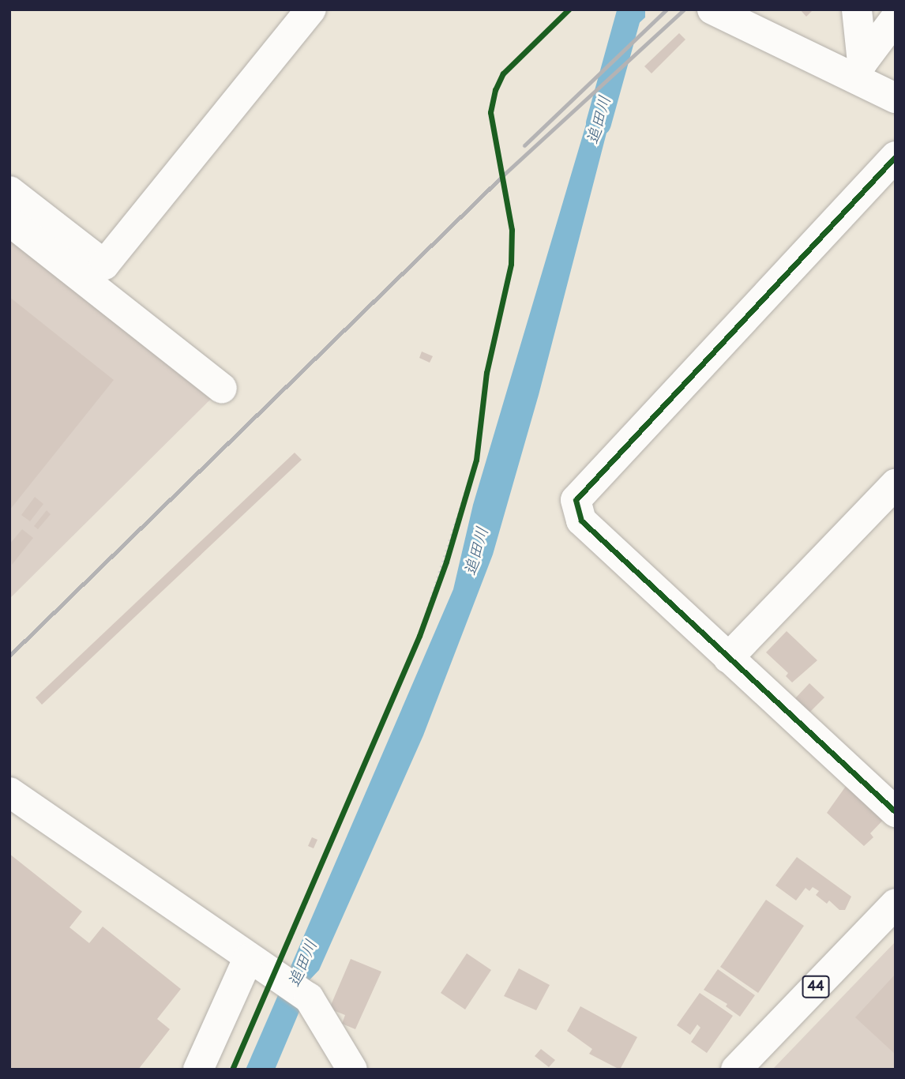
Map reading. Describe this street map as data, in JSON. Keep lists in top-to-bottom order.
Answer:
{
  "streets": {
    "street": ["44"]
  },
  "water": ["追田川"]
}
